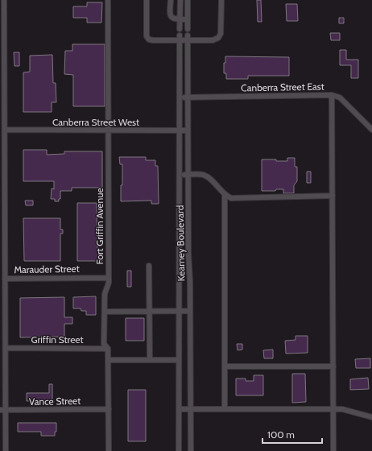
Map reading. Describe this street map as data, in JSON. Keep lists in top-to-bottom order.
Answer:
{
  "streets": {
    "street": [
      "Canberra Street East",
      "Canberra Street West",
      "Fort Griffin Avenue",
      "Kearney Boulevard",
      "Marauder Street",
      "Griffin Street",
      "Vance Street"
    ]
  },
  "crossings": [
    ["Canberra Street East", "Kearney Boulevard"],
    ["Canberra Street West", "Fort Griffin Avenue"],
    ["Canberra Street West", "Kearney Boulevard"],
    ["Fort Griffin Avenue", "Marauder Street"],
    ["Fort Griffin Avenue", "Griffin Street"],
    ["Fort Griffin Avenue", "Vance Street"]
  ],
  "scale_bar": "100 m"
}
